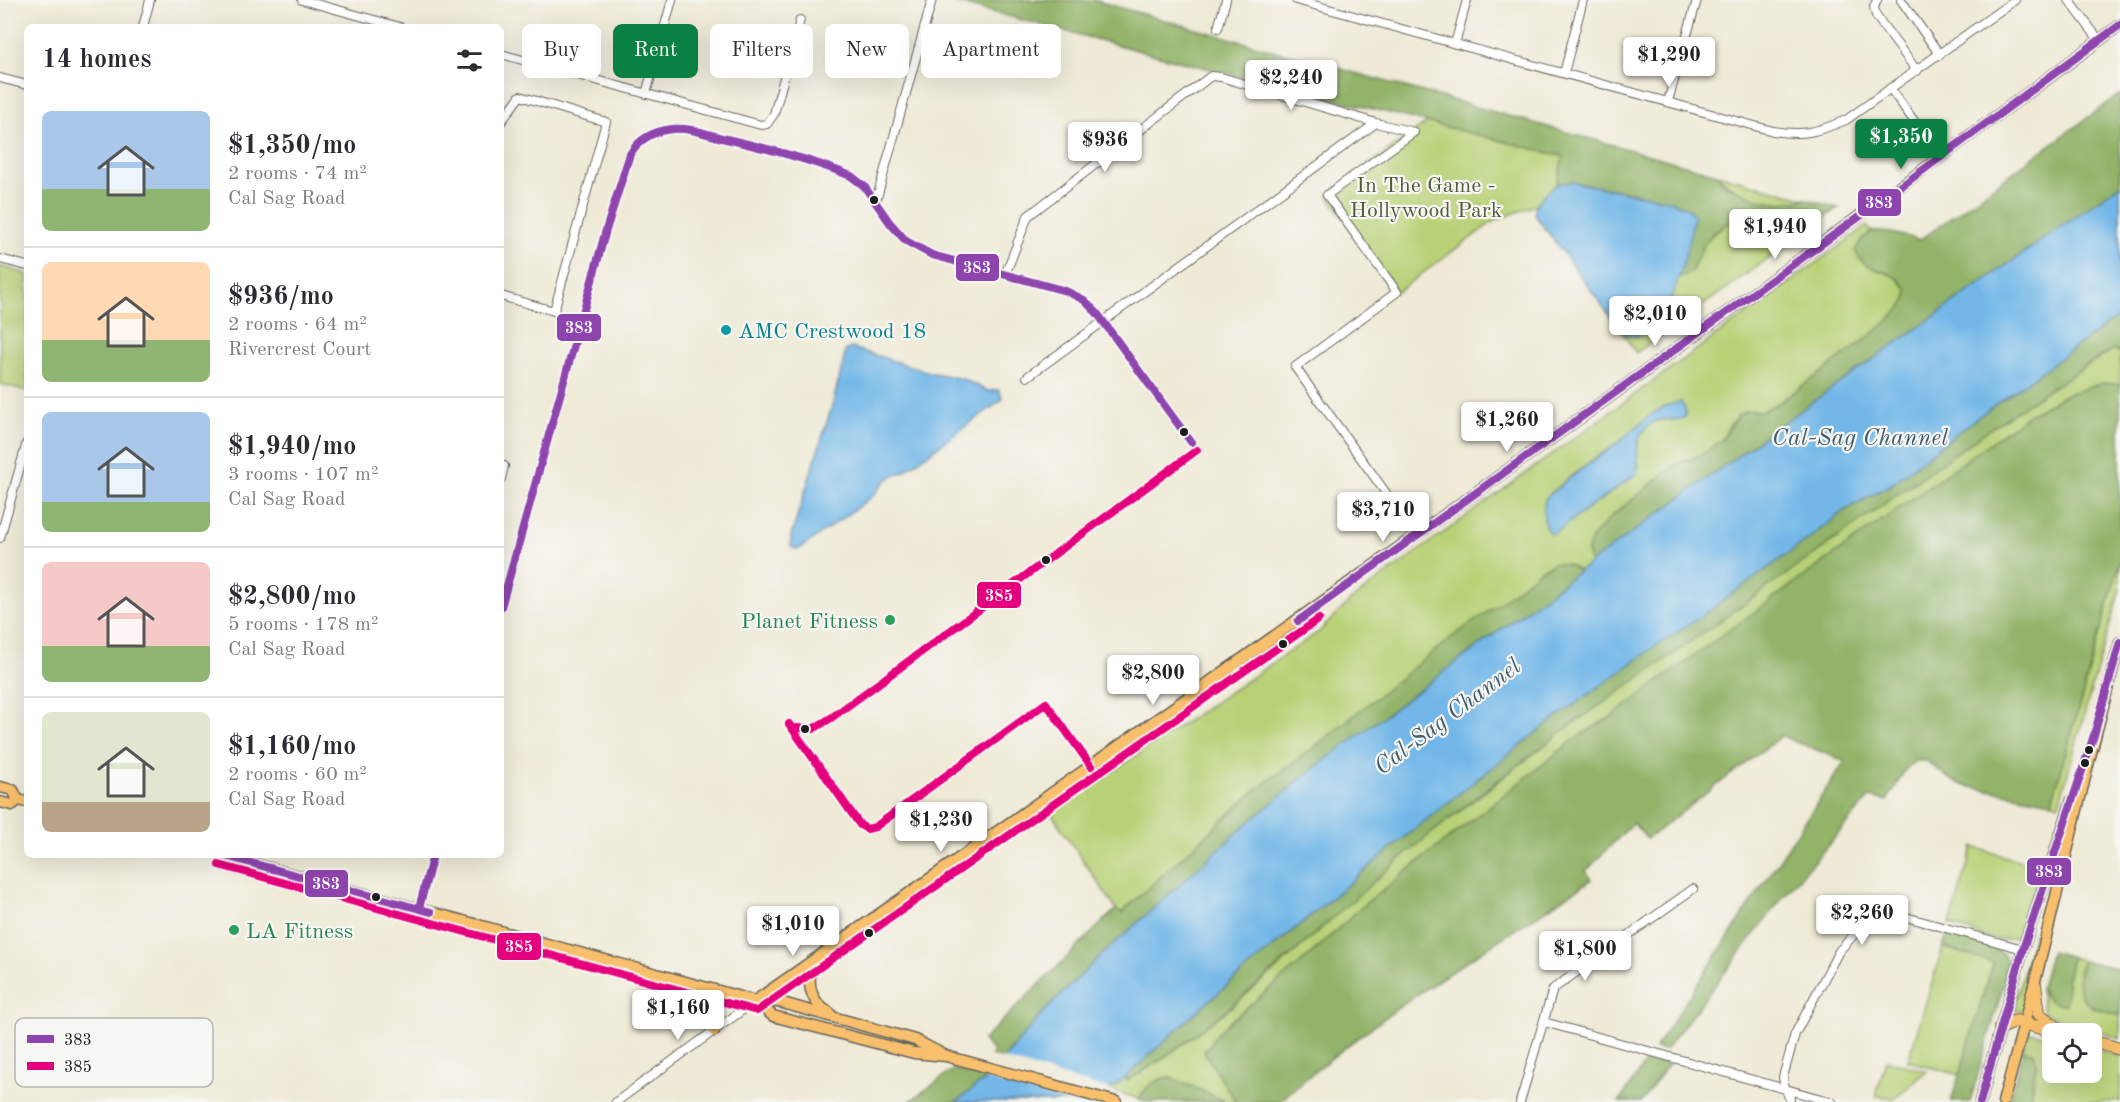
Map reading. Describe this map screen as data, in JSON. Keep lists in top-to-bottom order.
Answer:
{
  "water": ["Cal-Sag Channel"],
  "parks": ["In The Game - Hollywood Park"],
  "places": ["AMC Crestwood 18", "Planet Fitness", "LA Fitness"],
  "lines": ["transit line 383", "transit line 385"],
  "legend": ["383", "385"],
  "page": {
    "chip": [
      "Buy",
      "Rent",
      "Filters",
      "New",
      "Apartment"
    ],
    "heading": "14 homes",
    "price": [
      "$1,290",
      "$2,240",
      "$1,350",
      "$936",
      "$1,940",
      "$2,010",
      "$1,260",
      "$3,710",
      "$2,800",
      "$1,230",
      "$2,260",
      "$1,010",
      "$1,800",
      "$1,160"
    ],
    "list": [
      {
        "name": "$1,350/mo",
        "note": "2 rooms · 74 m² · Cal Sag Road"
      },
      {
        "name": "$936/mo",
        "note": "2 rooms · 64 m² · Rivercrest Court"
      },
      {
        "name": "$1,940/mo",
        "note": "3 rooms · 107 m² · Cal Sag Road"
      },
      {
        "name": "$2,800/mo",
        "note": "5 rooms · 178 m² · Cal Sag Road"
      },
      {
        "name": "$1,160/mo",
        "note": "2 rooms · 60 m² · Cal Sag Road"
      }
    ]
  }
}
